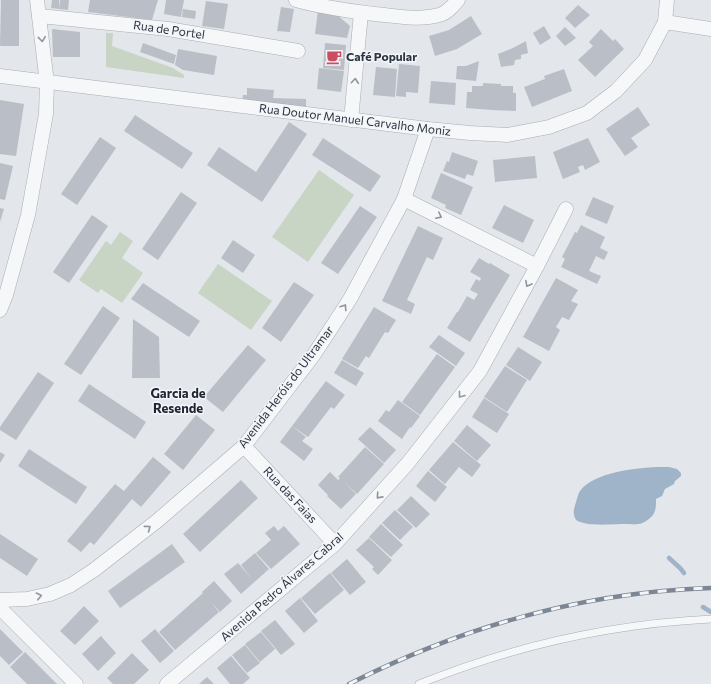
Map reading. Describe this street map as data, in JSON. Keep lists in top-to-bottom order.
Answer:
{
  "streets": {
    "street": [
      "Rua de Portel",
      "Rua Doutor Manuel Carvalho Moniz",
      "Avenida Heróis do Ultramar",
      "Rua das Faias",
      "Avenida Pedro Álvares Cabral"
    ]
  },
  "crossings": [
    ["Rua Doutor Manuel Carvalho Moniz", "Avenida Heróis do Ultramar"],
    ["Avenida Heróis do Ultramar", "Rua das Faias"],
    ["Rua das Faias", "Avenida Pedro Álvares Cabral"]
  ],
  "one_way": ["Avenida Heróis do Ultramar", "Avenida Pedro Álvares Cabral"],
  "districts": ["Garcia de Resende"],
  "places": {
    "cafe": ["Café Popular"]
  }
}
